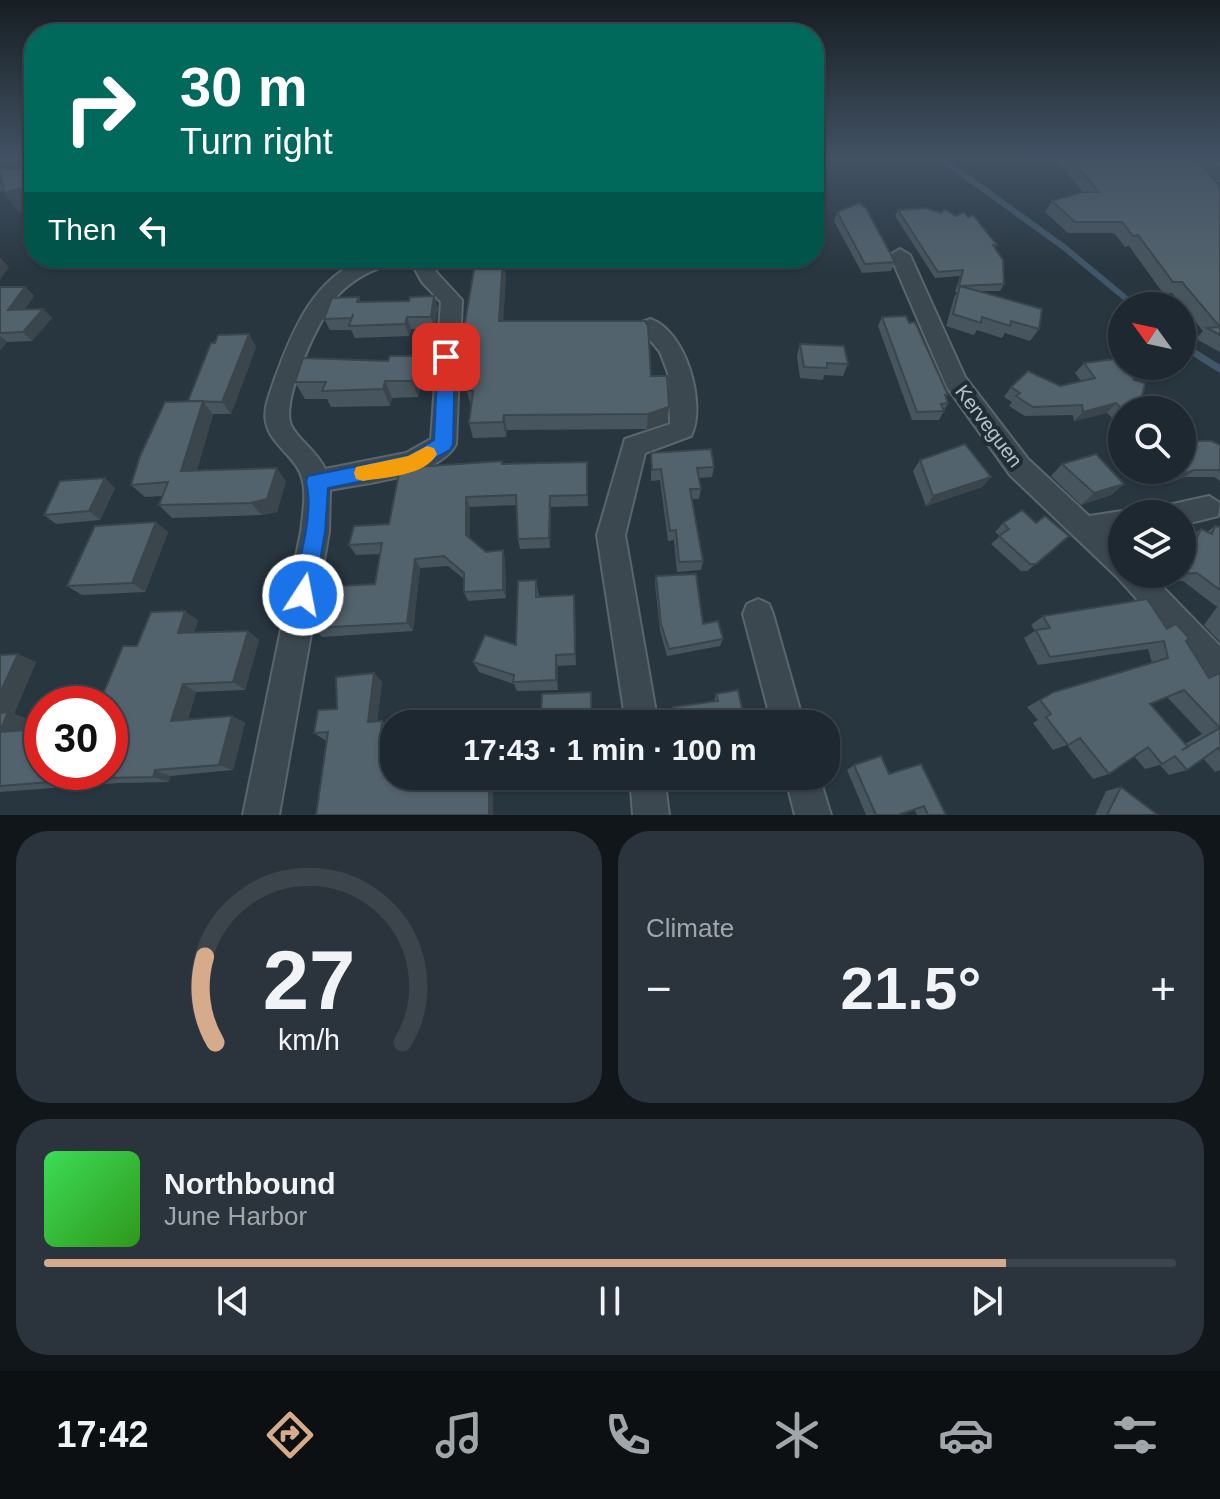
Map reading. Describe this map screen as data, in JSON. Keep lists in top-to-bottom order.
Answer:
{
  "streets": {
    "street": ["Kerveguen"]
  },
  "north": "top left",
  "page": {
    "turn": ["30 m", "Turn right"],
    "then": "Then",
    "limit": "30",
    "trip": "17:43 · 1 min · 100 m",
    "tile": "Climate",
    "heat": ["−", "21.5°", "+"],
    "song": ["Northbound", "June Harbor"],
    "tabs": "17:42",
    "gauge": ["27", "km/h"]
  }
}
